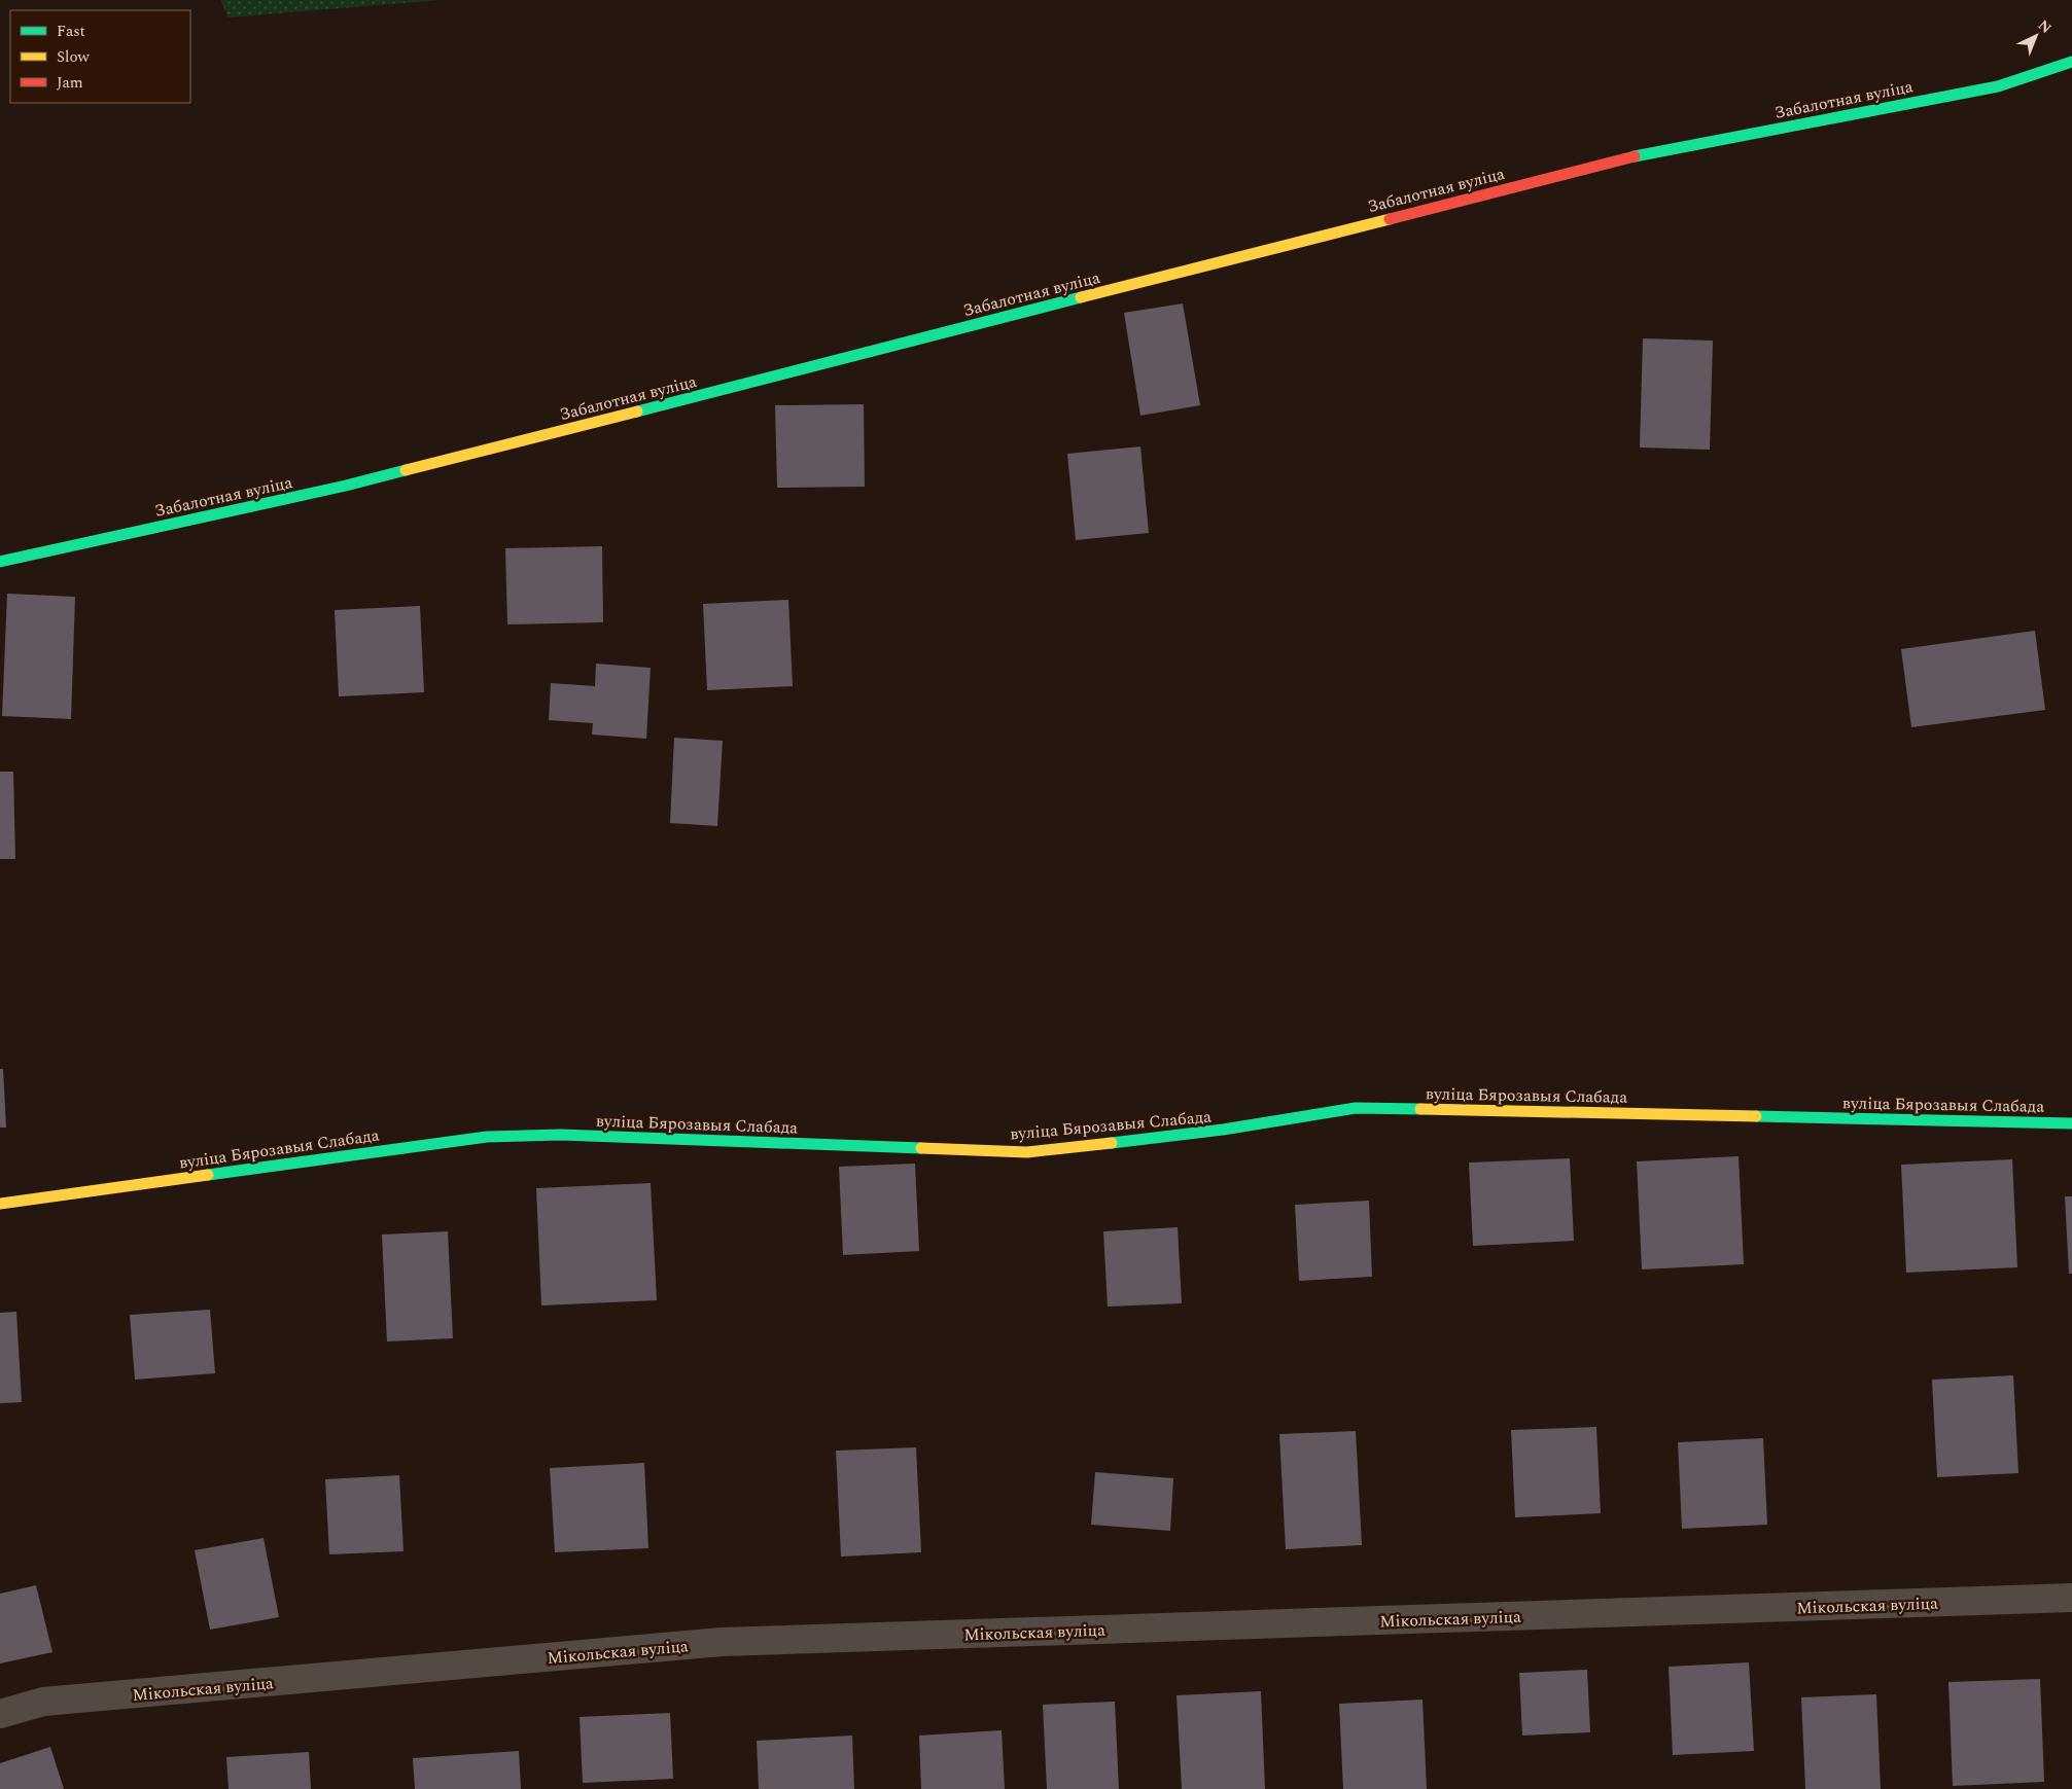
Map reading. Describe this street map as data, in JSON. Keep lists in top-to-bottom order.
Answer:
{
  "streets": {
    "street": ["Забалотная вуліца", "вуліца Бярозавыя Слабада", "Мікольская вуліца"]
  },
  "legend": ["Fast", "Slow", "Jam"],
  "north": "top right"
}
